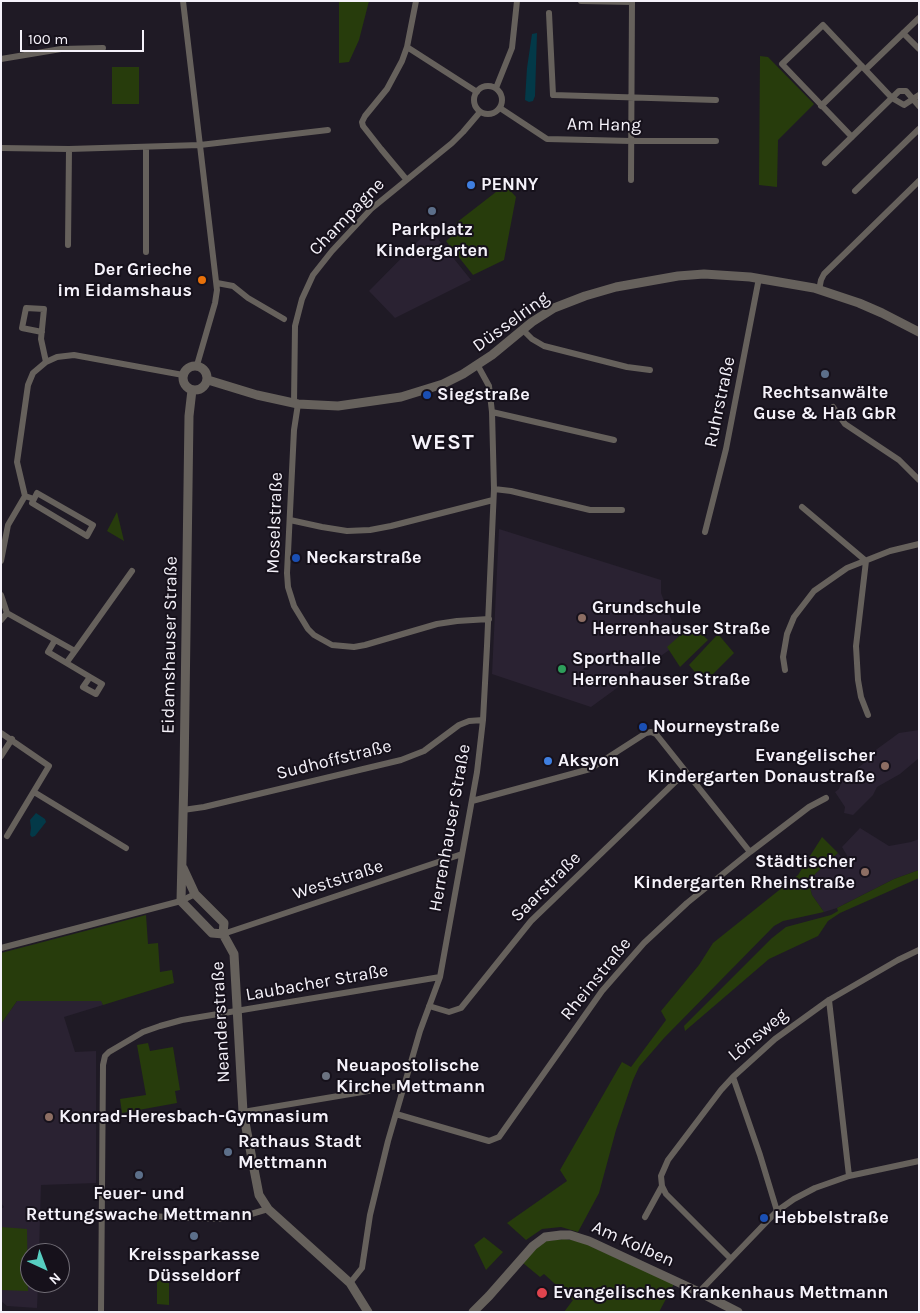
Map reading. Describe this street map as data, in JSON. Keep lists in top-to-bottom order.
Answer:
{
  "streets": {
    "street": [
      "Am Hang",
      "Champagne",
      "Düsselring",
      "Ruhrstraße",
      "Moselstraße",
      "Eidamshauser Straße",
      "Sudhoffstraße",
      "Herrenhauser Straße",
      "Weststraße",
      "Saarstraße",
      "Rheinstraße",
      "Laubacher Straße",
      "Neanderstraße",
      "Lönsweg",
      "Am Kolben"
    ]
  },
  "crossings": [
    ["Am Hang", "Champagne"],
    ["Champagne", "Düsselring"],
    ["Champagne", "Moselstraße"],
    ["Düsselring", "Ruhrstraße"],
    ["Düsselring", "Moselstraße"],
    ["Düsselring", "Eidamshauser Straße"],
    ["Düsselring", "Herrenhauser Straße"],
    ["Moselstraße", "Herrenhauser Straße"],
    ["Eidamshauser Straße", "Sudhoffstraße"],
    ["Eidamshauser Straße", "Neanderstraße"],
    ["Sudhoffstraße", "Herrenhauser Straße"],
    ["Herrenhauser Straße", "Weststraße"],
    ["Herrenhauser Straße", "Saarstraße"],
    ["Herrenhauser Straße", "Rheinstraße"],
    ["Herrenhauser Straße", "Laubacher Straße"],
    ["Herrenhauser Straße", "Neanderstraße"],
    ["Weststraße", "Neanderstraße"],
    ["Laubacher Straße", "Neanderstraße"]
  ],
  "districts": ["WEST"],
  "places": [
    "PENNY",
    "Parkplatz Kindergarten",
    "Der Grieche im Eidamshaus",
    "Rechtsanwälte Guse & Haß GbR",
    "Siegstraße",
    "Neckarstraße",
    "Grundschule Herrenhauser Straße",
    "Sporthalle Herrenhauser Straße",
    "Nourneystraße",
    "Aksyon",
    "Evangelischer Kindergarten Donaustraße",
    "Städtischer Kindergarten Rheinstraße",
    "Neuapostolische Kirche Mettmann",
    "Konrad-Heresbach-Gymnasium",
    "Rathaus Stadt Mettmann",
    "Feuer- und Rettungswache Mettmann",
    "Hebbelstraße",
    "Kreissparkasse Düsseldorf",
    "Evangelisches Krankenhaus Mettmann"
  ],
  "scale_bar": "100 m",
  "north": "bottom right"
}
